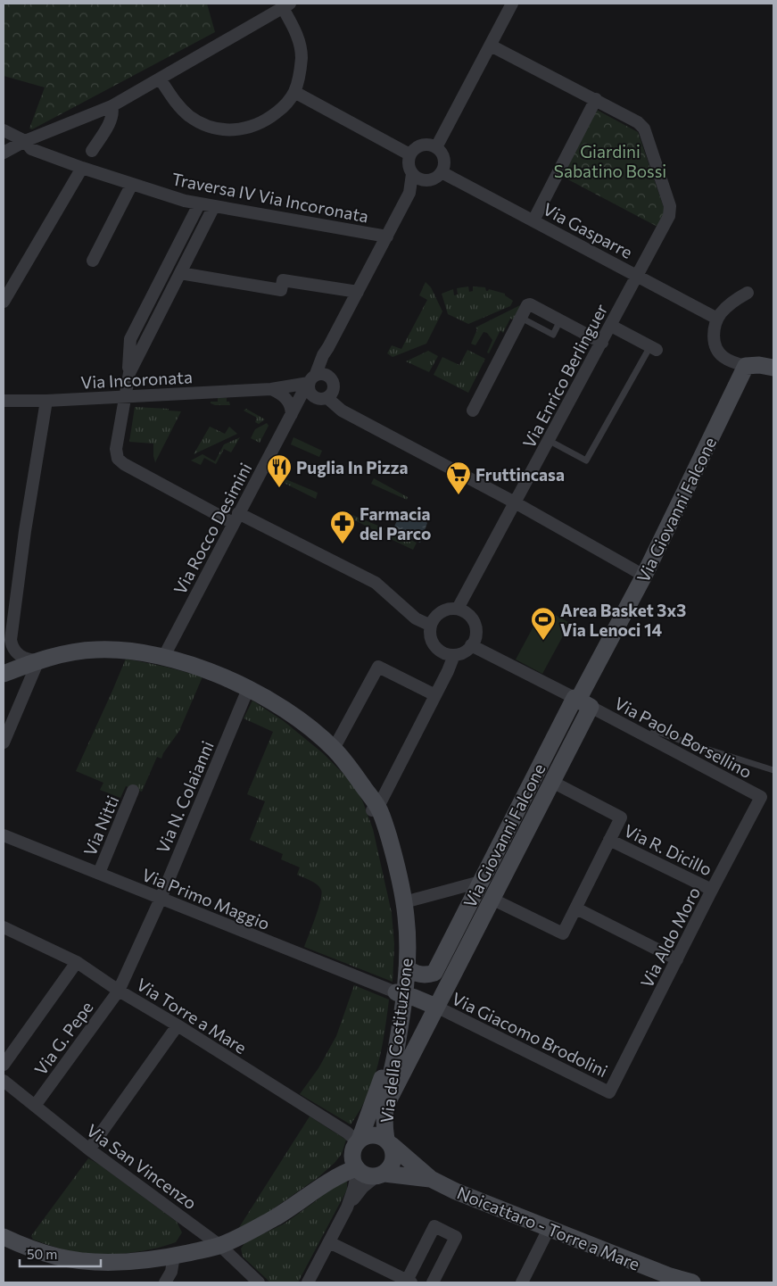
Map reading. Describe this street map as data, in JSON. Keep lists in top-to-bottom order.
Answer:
{
  "streets": {
    "street": [
      "Traversa IV Via Incoronata",
      "Via Gasparre",
      "Via Enrico Berlinguer",
      "Via Incoronata",
      "Via Giovanni Falcone",
      "Via Rocco Desimini",
      "Via Paolo Borsellino",
      "Via N. Colaianni",
      "Via Nitti",
      "Via R. Dicillo",
      "Via Primo Maggio",
      "Via Aldo Moro",
      "Via Torre a Mare",
      "Via Giacomo Brodolini",
      "Via G. Pepe",
      "Via della Costituzione",
      "Via San Vincenzo",
      "Noicattaro - Torre a Mare"
    ]
  },
  "crossings": [
    ["Via Gasparre", "Via Enrico Berlinguer"],
    ["Via Enrico Berlinguer", "Via Paolo Borsellino"],
    ["Via Incoronata", "Via Rocco Desimini"],
    ["Via Giovanni Falcone", "Via Paolo Borsellino"],
    ["Via Giovanni Falcone", "Via Primo Maggio"],
    ["Via Giovanni Falcone", "Via della Costituzione"],
    ["Via Rocco Desimini", "Via della Costituzione"],
    ["Via Paolo Borsellino", "Via Aldo Moro"],
    ["Via N. Colaianni", "Via Primo Maggio"],
    ["Via N. Colaianni", "Via Torre a Mare"],
    ["Via N. Colaianni", "Via G. Pepe"],
    ["Via N. Colaianni", "Via della Costituzione"],
    ["Via Nitti", "Via Primo Maggio"],
    ["Via R. Dicillo", "Via Aldo Moro"],
    ["Via Primo Maggio", "Via della Costituzione"],
    ["Via Aldo Moro", "Via Giacomo Brodolini"],
    ["Via Torre a Mare", "Via G. Pepe"],
    ["Via Torre a Mare", "Via della Costituzione"],
    ["Via Torre a Mare", "Noicattaro - Torre a Mare"],
    ["Via G. Pepe", "Via San Vincenzo"],
    ["Via della Costituzione", "Noicattaro - Torre a Mare"]
  ],
  "parks": ["Giardini Sabatino Bossi"],
  "places": {
    "restaurant": ["Puglia In Pizza"],
    "supermarket": ["Fruttincasa"],
    "pharmacy": ["Farmacia del Parco"],
    "sports": ["Area Basket 3x3 Via Lenoci 14"]
  },
  "scale_bar": "50 m"
}
